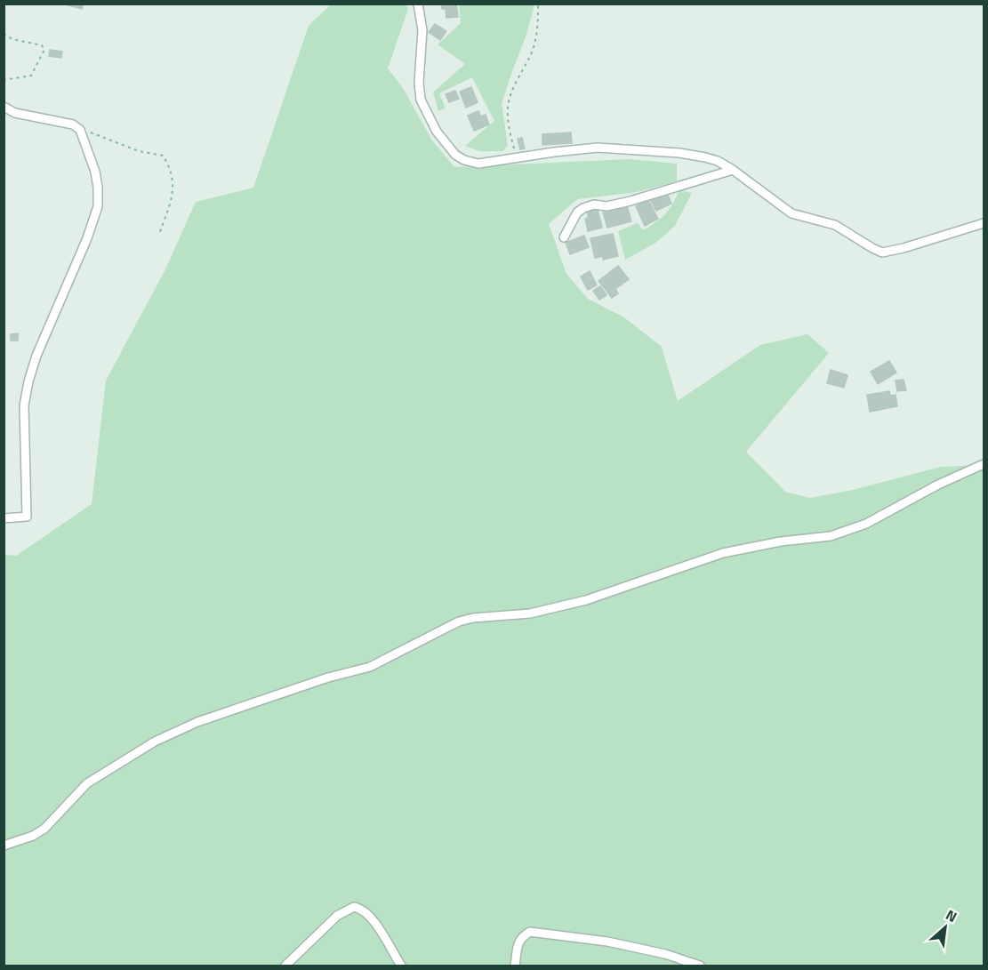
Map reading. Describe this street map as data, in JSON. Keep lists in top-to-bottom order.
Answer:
{
  "north": "top right"
}
